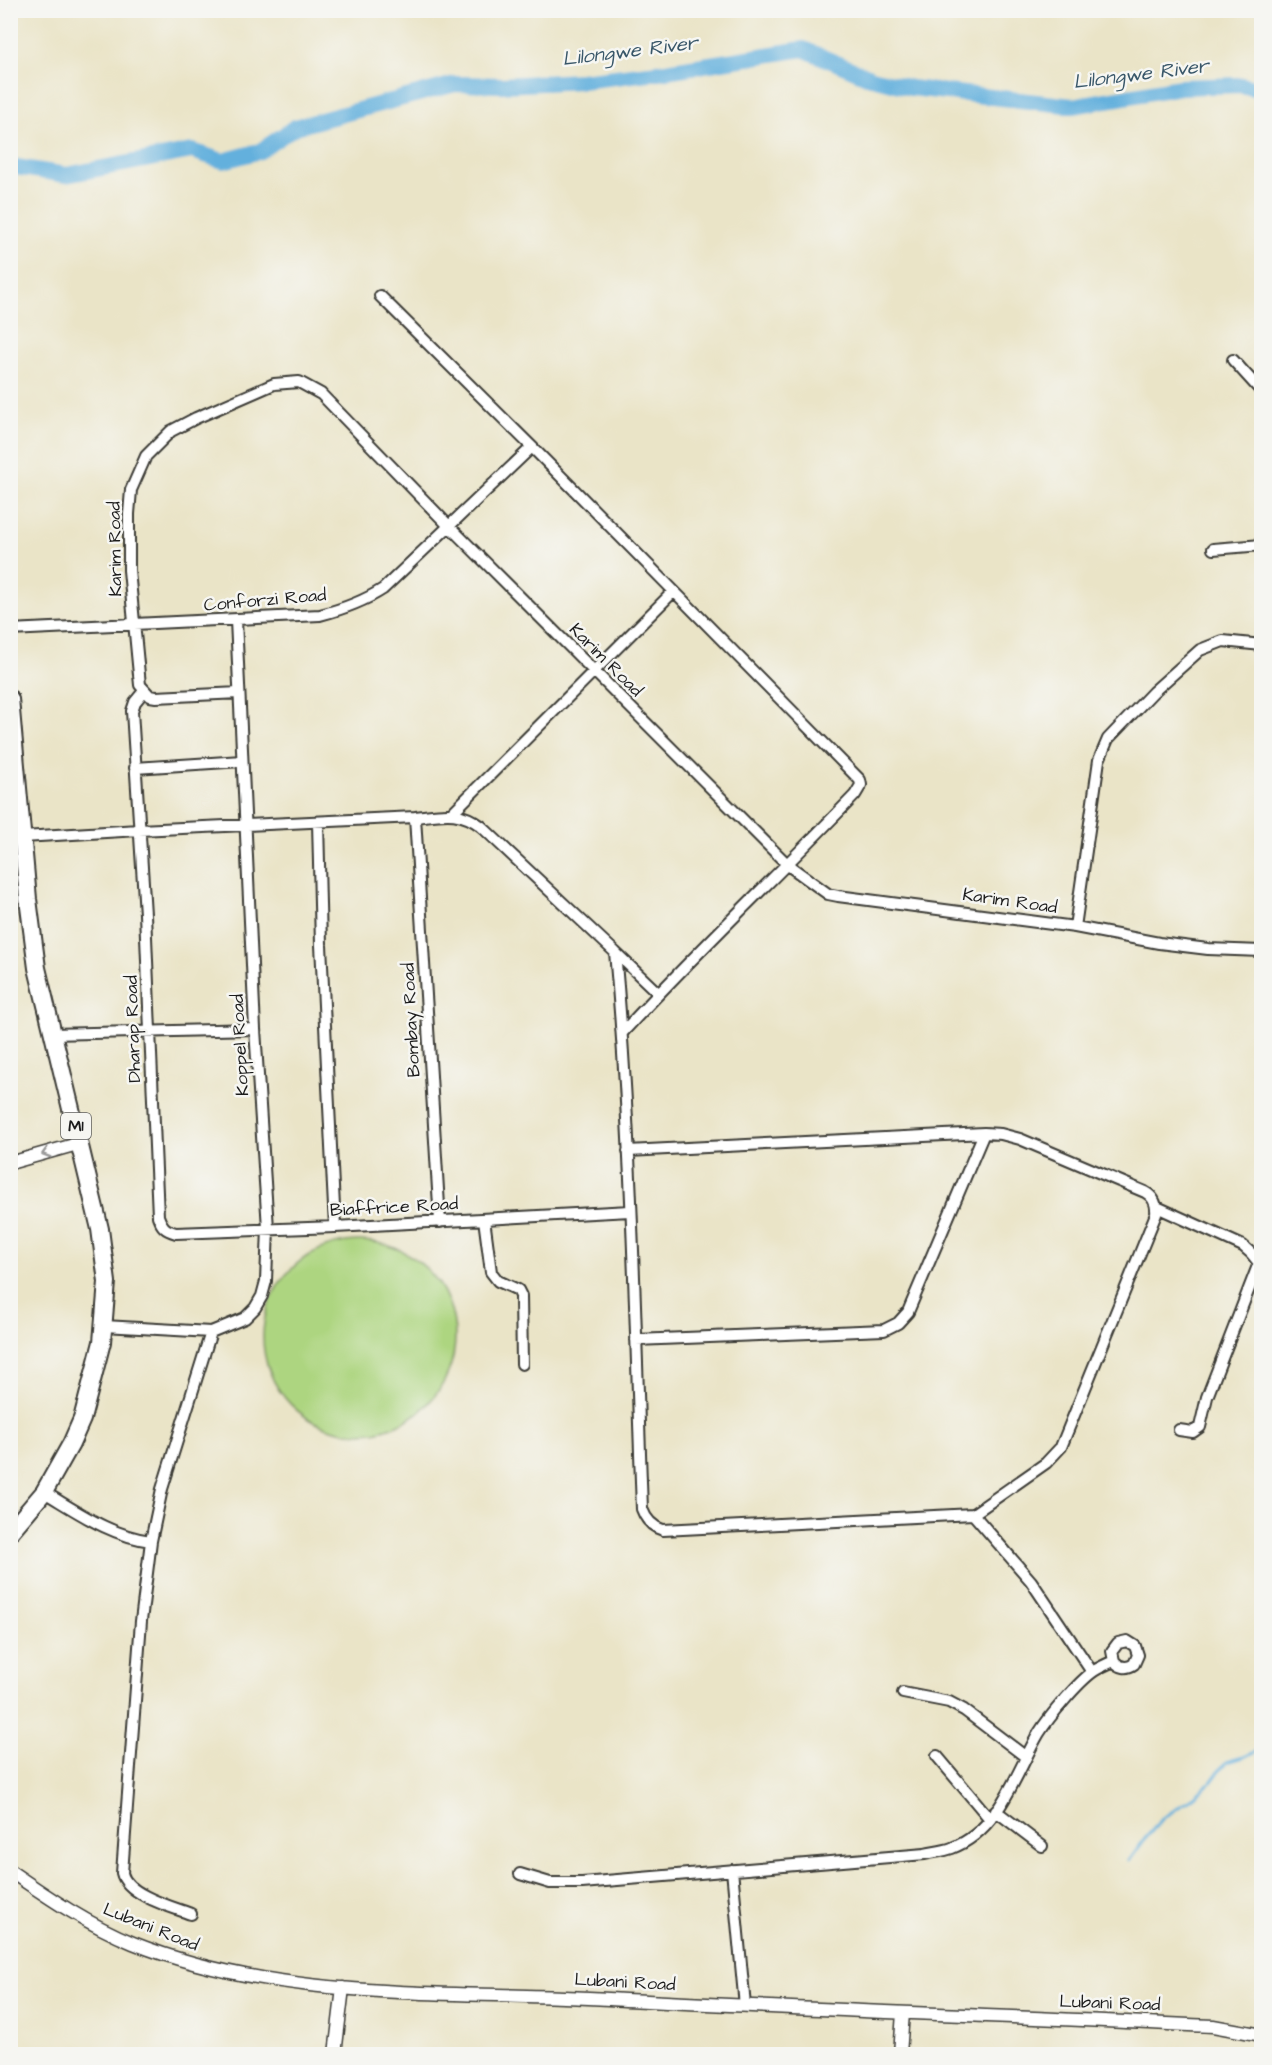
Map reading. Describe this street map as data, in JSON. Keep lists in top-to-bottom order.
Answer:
{
  "streets": {
    "highway": ["M1"],
    "street": [
      "Karim Road",
      "Conforzi Road",
      "Bombay Road",
      "Dharap Road",
      "Koppel Road",
      "Biaffrice Road",
      "Lubani Road"
    ]
  },
  "crossings": [
    ["Karim Road", "Conforzi Road"],
    ["Karim Road", "Dharap Road"],
    ["Conforzi Road", "Koppel Road"],
    ["Bombay Road", "Biaffrice Road"],
    ["Dharap Road", "Biaffrice Road"],
    ["Koppel Road", "M1"],
    ["Koppel Road", "Biaffrice Road"]
  ],
  "water": ["Lilongwe River"]
}
